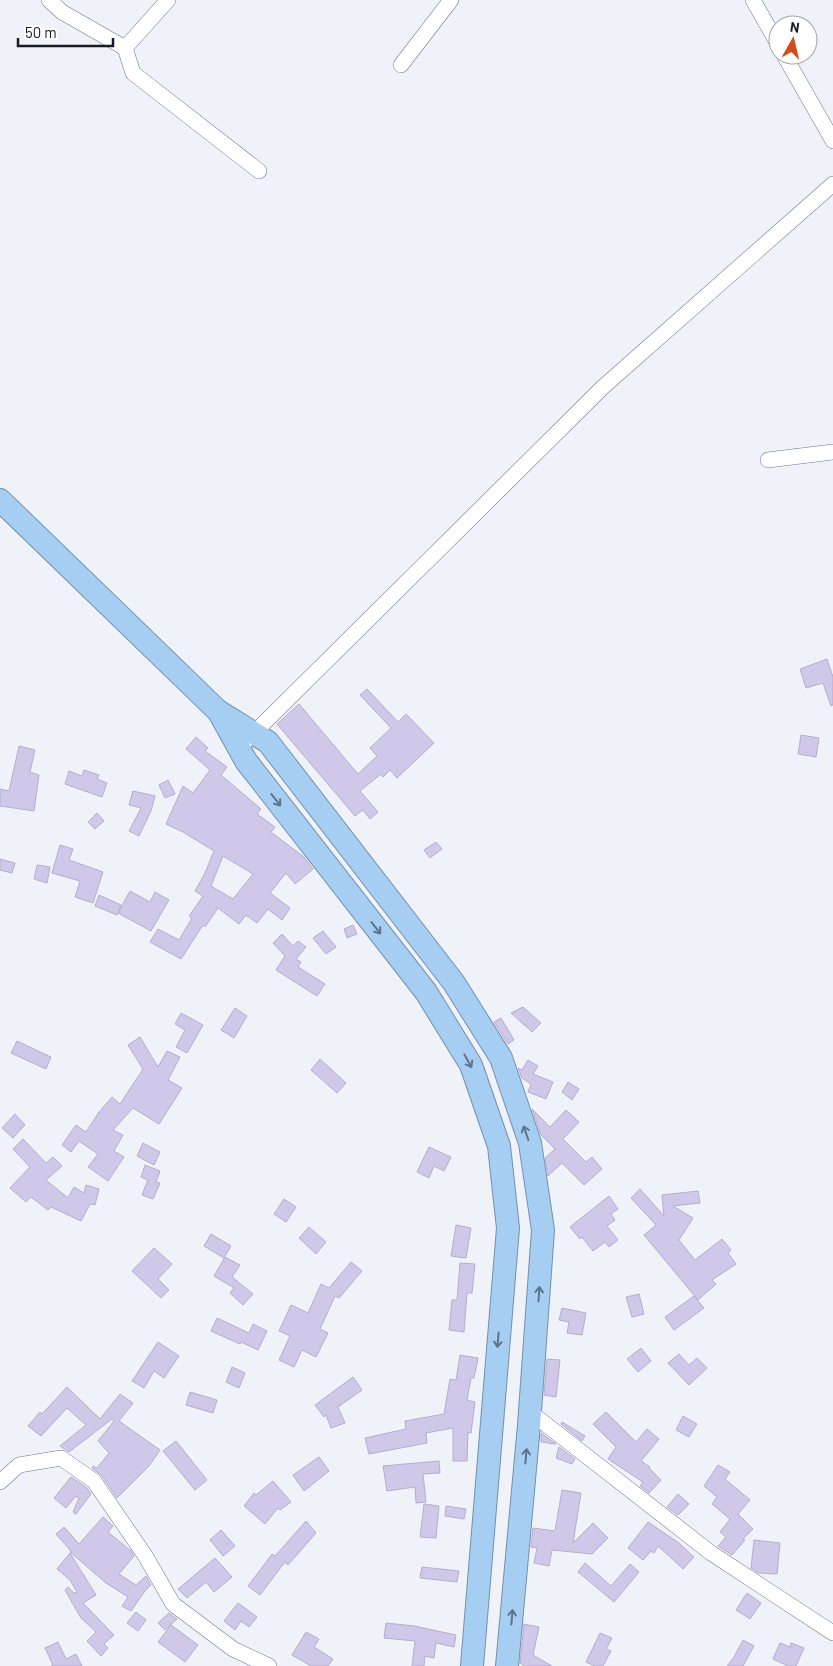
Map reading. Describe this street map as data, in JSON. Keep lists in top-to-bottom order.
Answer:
{
  "scale_bar": "50 m",
  "north": "top"
}
